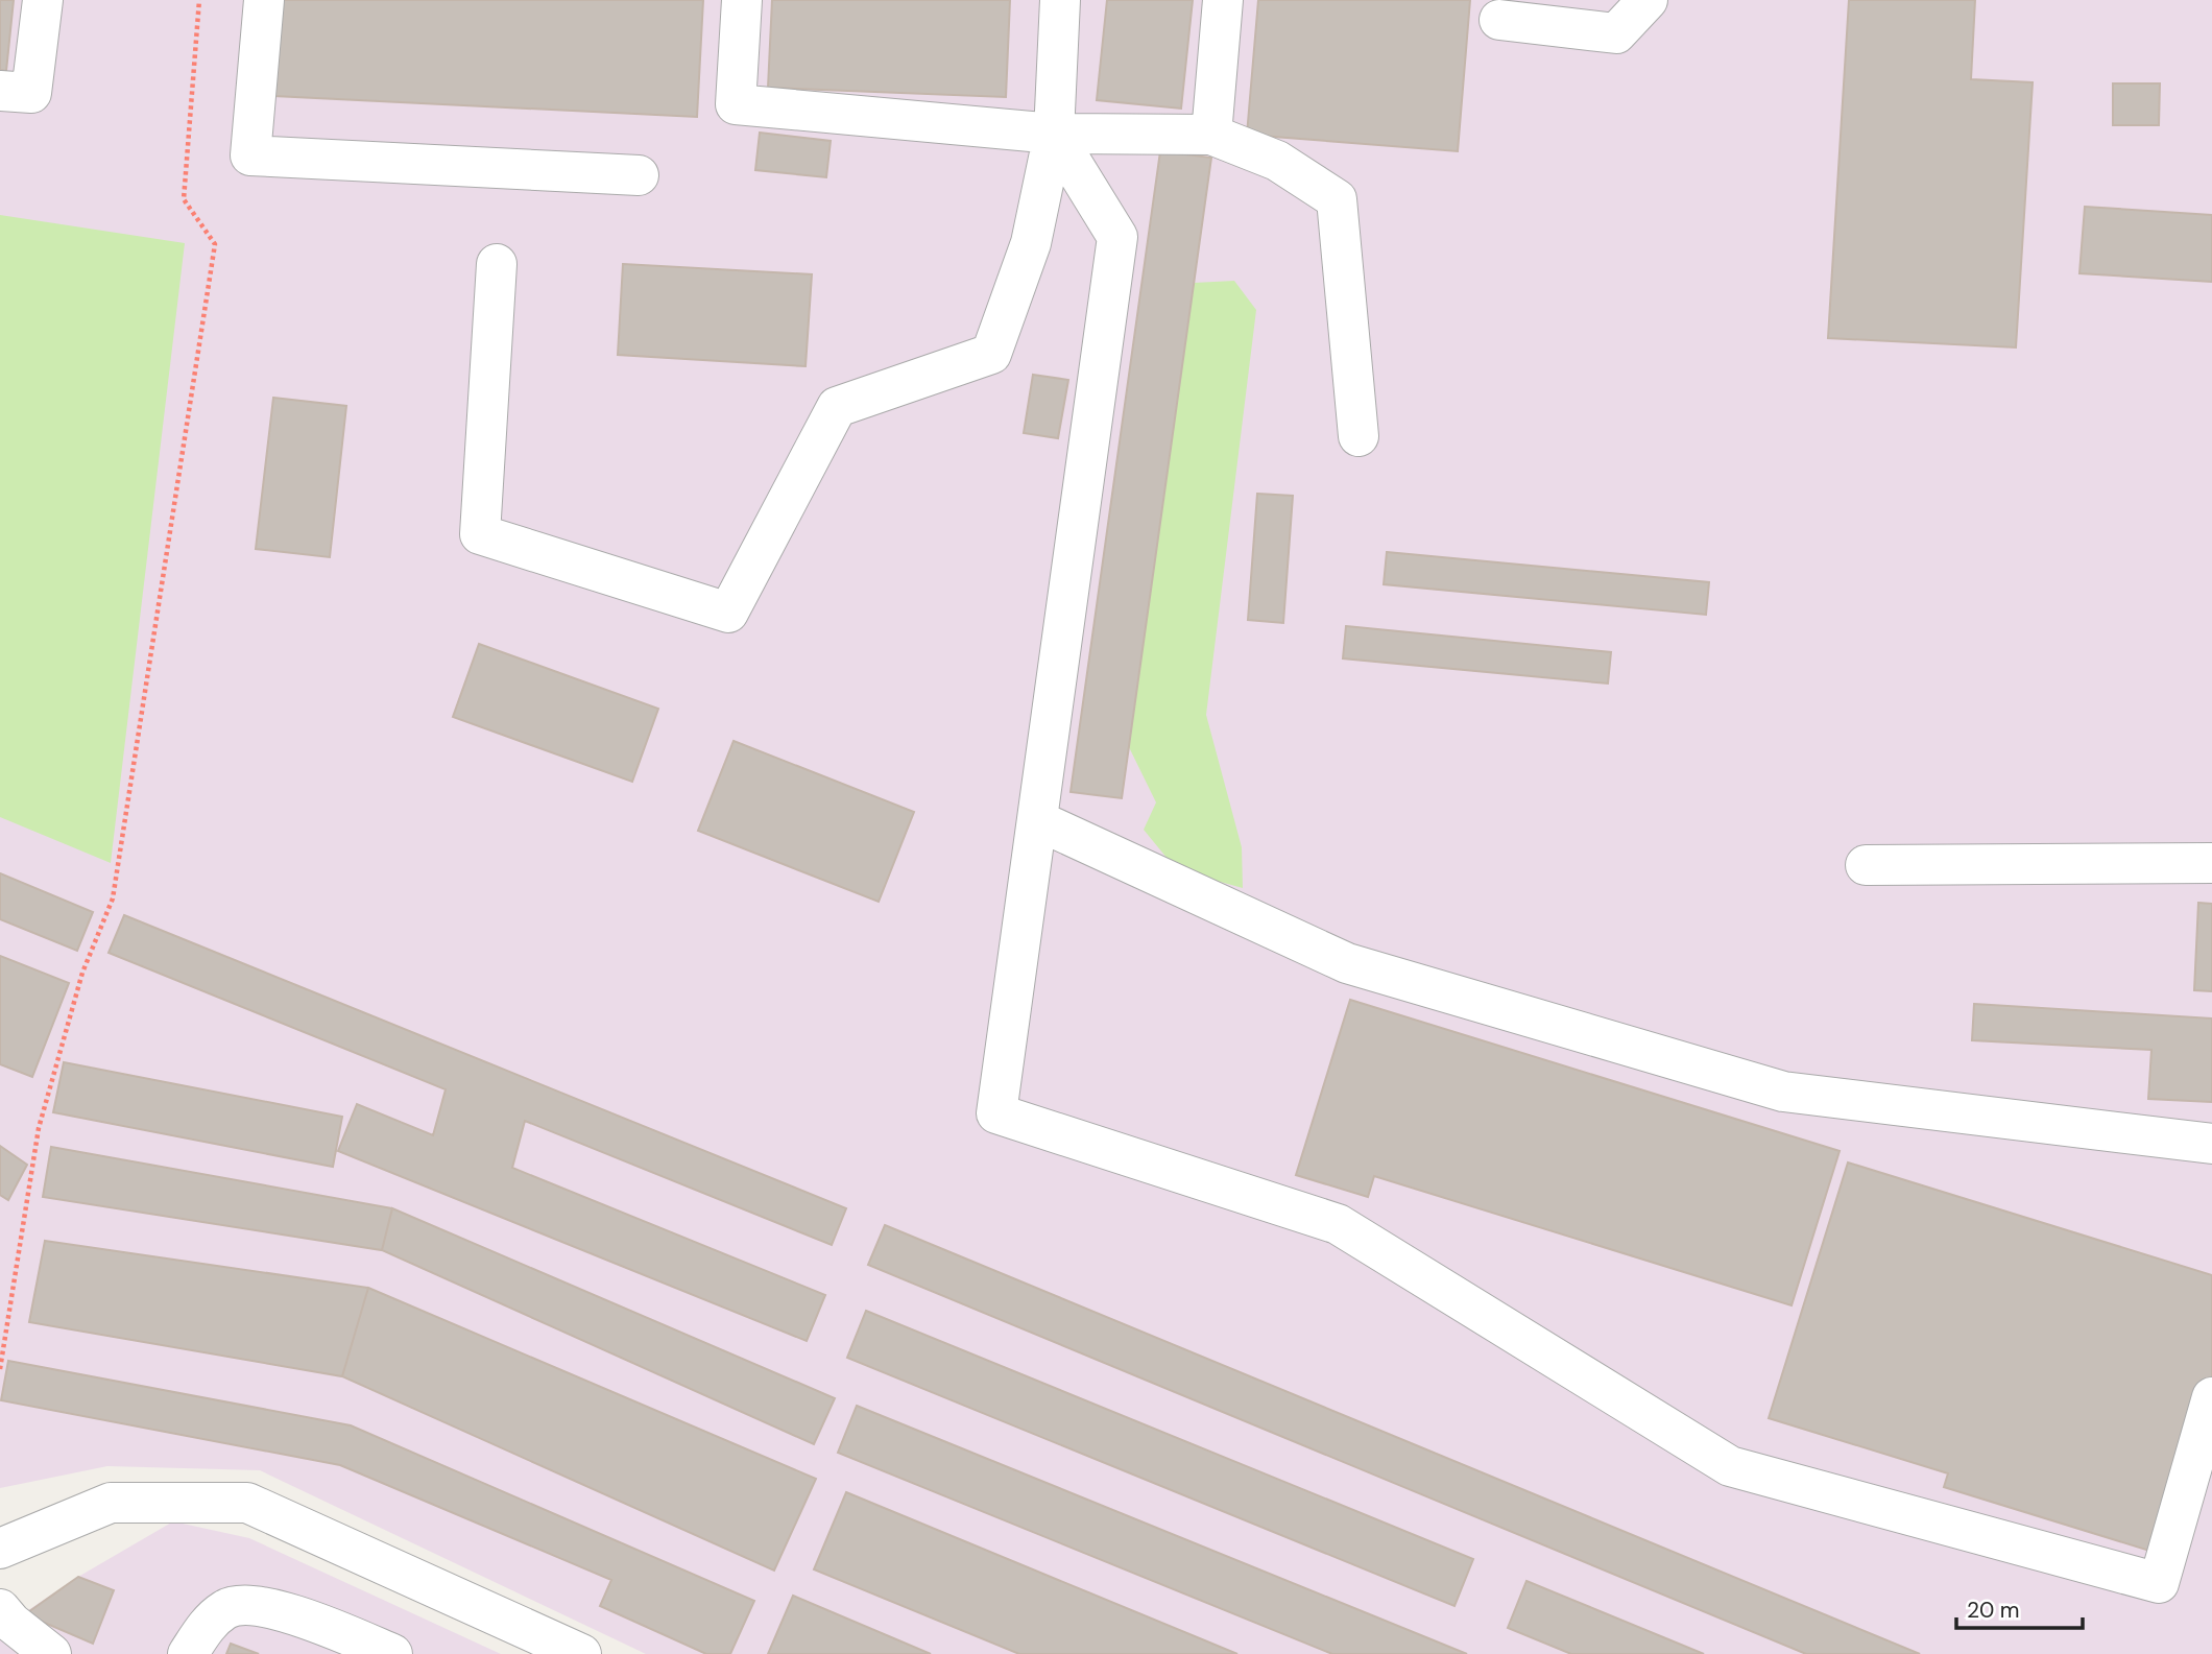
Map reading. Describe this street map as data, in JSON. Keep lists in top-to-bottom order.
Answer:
{
  "scale_bar": "20 m"
}
